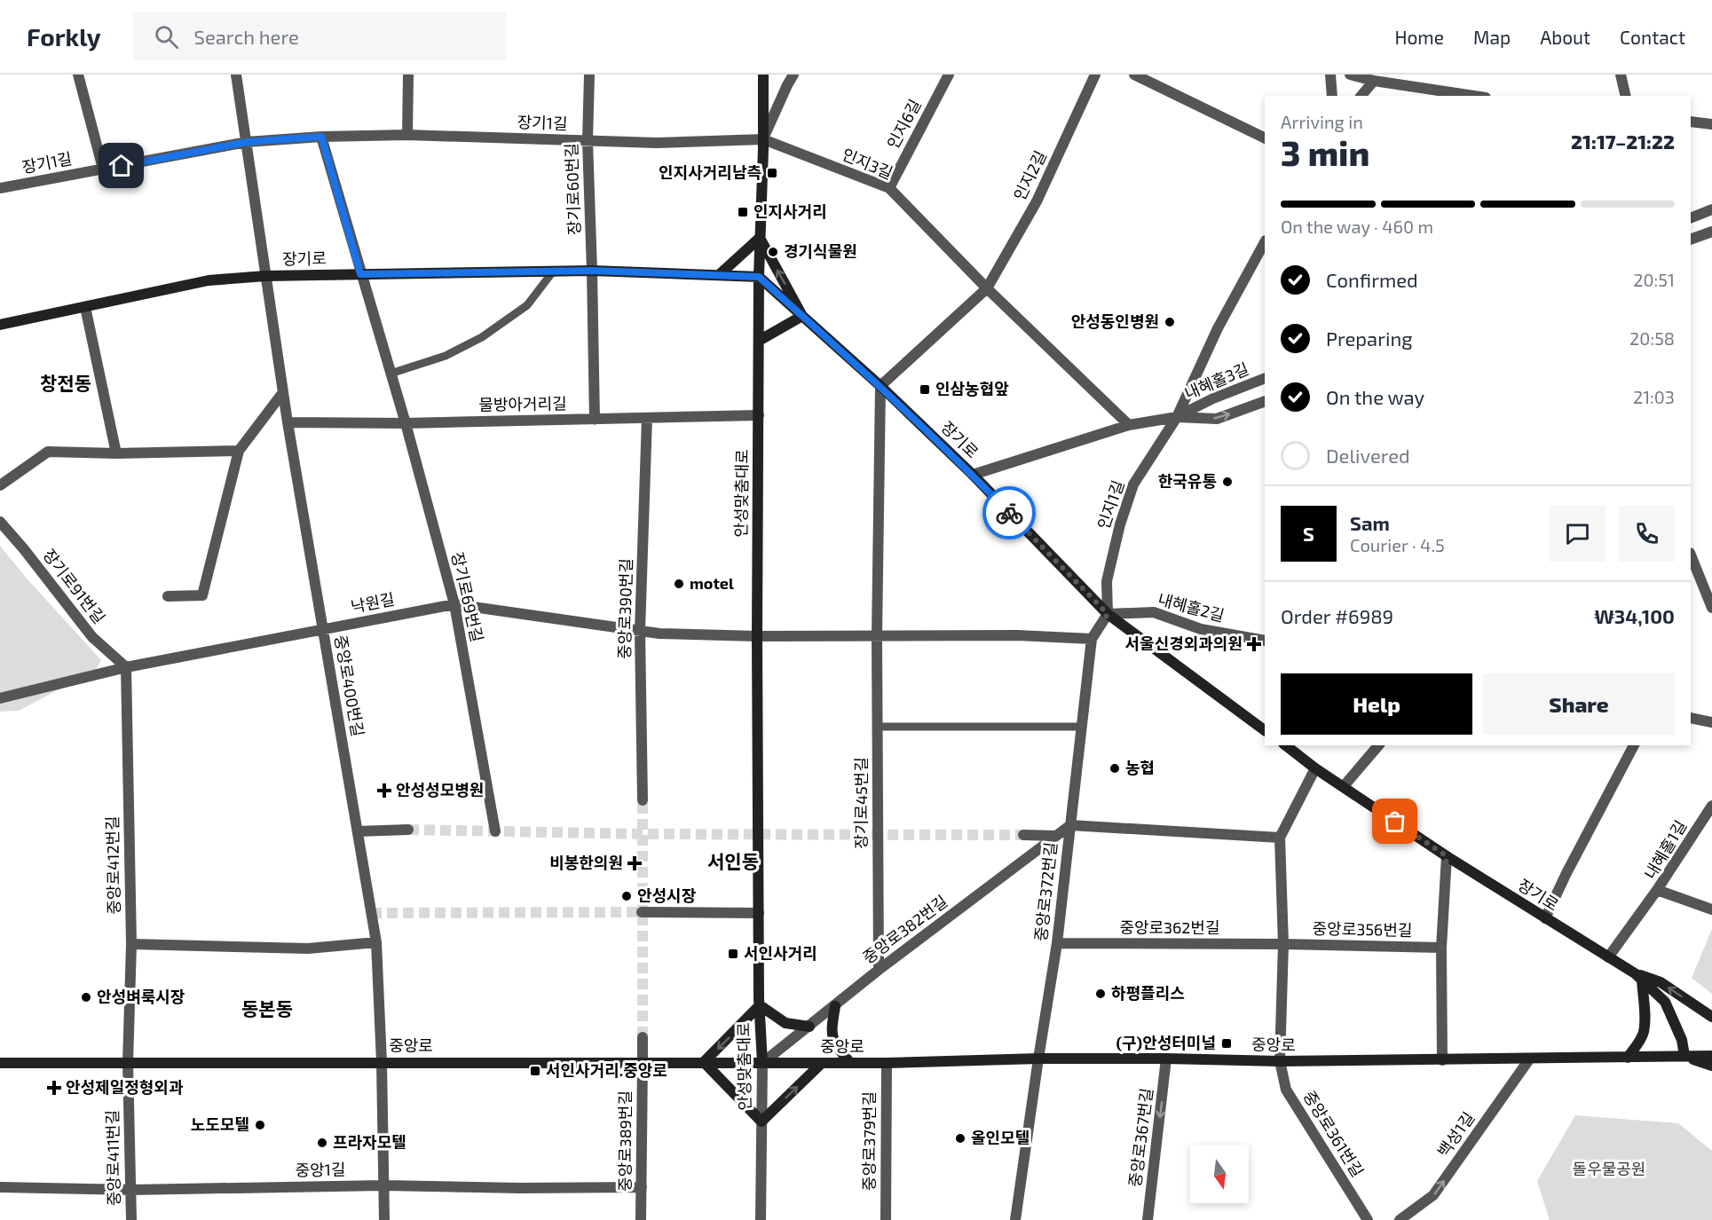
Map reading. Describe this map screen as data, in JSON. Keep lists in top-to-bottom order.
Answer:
{
  "streets": {
    "main road": ["장기로", "안성맞춤대로", "중앙로"],
    "street": [
      "장기1길",
      "인지6길",
      "인지3길",
      "인지2길",
      "장기로60번길",
      "내혜홀3길",
      "물방아거리길",
      "인지1길",
      "장기로91번길",
      "장기로69번길",
      "낙원길",
      "내혜홀2길",
      "중앙로390번길",
      "중앙로400번길",
      "장기로45번길",
      "내혜홀1길",
      "중앙로412번길",
      "중앙로372번길",
      "중앙로362번길",
      "중앙로382번길",
      "중앙로356번길",
      "중앙로361번길",
      "백성1길",
      "중앙로367번길",
      "중앙로389번길",
      "중앙로379번길",
      "중앙로411번길",
      "중앙1길"
    ]
  },
  "crossings": [
    ["장기1길", "인지3길"],
    ["장기1길", "장기로60번길"],
    ["장기1길", "안성맞춤대로"],
    ["장기1길", "중앙로400번길"],
    ["인지6길", "인지3길"],
    ["인지3길", "인지2길"],
    ["인지3길", "안성맞춤대로"],
    ["인지2길", "장기로"],
    ["인지2길", "장기로45번길"],
    ["장기로60번길", "장기로"],
    ["장기로", "안성맞춤대로"],
    ["장기로", "인지1길"],
    ["장기로", "장기로69번길"],
    ["장기로", "내혜홀2길"],
    ["장기로", "중앙로400번길"],
    ["장기로", "장기로45번길"],
    ["장기로", "중앙로372번길"],
    ["장기로", "중앙로"],
    ["내혜홀3길", "인지1길"],
    ["물방아거리길", "안성맞춤대로"],
    ["물방아거리길", "장기로69번길"],
    ["물방아거리길", "중앙로390번길"],
    ["물방아거리길", "중앙로400번길"],
    ["안성맞춤대로", "낙원길"],
    ["안성맞춤대로", "중앙로382번길"],
    ["안성맞춤대로", "중앙로"],
    ["인지1길", "내혜홀2길"],
    ["인지1길", "중앙로372번길"],
    ["장기로91번길", "낙원길"],
    ["장기로91번길", "중앙로412번길"],
    ["장기로69번길", "낙원길"],
    ["낙원길", "중앙로390번길"],
    ["낙원길", "중앙로400번길"],
    ["낙원길", "중앙로412번길"],
    ["내혜홀2길", "중앙로372번길"],
    ["중앙로400번길", "중앙로"],
    ["중앙로400번길", "중앙1길"],
    ["장기로45번길", "중앙로382번길"],
    ["중앙로412번길", "중앙로"],
    ["중앙로412번길", "중앙로411번길"],
    ["중앙로372번길", "중앙로362번길"],
    ["중앙로372번길", "중앙로382번길"],
    ["중앙로372번길", "중앙로"],
    ["중앙로362번길", "중앙로356번길"],
    ["중앙로382번길", "중앙로"],
    ["중앙로", "중앙로361번길"],
    ["중앙로", "백성1길"],
    ["중앙로", "중앙로367번길"],
    ["중앙로", "중앙로389번길"],
    ["중앙로", "중앙로379번길"],
    ["중앙로", "중앙로411번길"],
    ["중앙로389번길", "중앙1길"],
    ["중앙로411번길", "중앙1길"]
  ],
  "one_way": ["백성1길", "중앙로367번길"],
  "districts": ["창전동", "서인동", "동본동"],
  "parks": ["돌우물공원"],
  "places": {
    "transit": [
      "인지사거리남측",
      "인지사거리",
      "인삼농협앞",
      "서인사거리",
      "(구)안성터미널",
      "서인사거리.중앙로"
    ],
    "other": [
      "경기식물원",
      "안성동인병원",
      "한국유통",
      "motel",
      "농협",
      "안성시장",
      "하평플리스",
      "안성벼룩시장",
      "노도모텔",
      "올인모텔",
      "프라자모텔"
    ],
    "health": [
      "서울신경외과의원",
      "안성성모병원",
      "비봉한의원",
      "안성제일정형외과"
    ]
  },
  "north": "bottom",
  "page": {
    "header": "Forkly",
    "search": "Search here",
    "nav": [
      "Home",
      "Map",
      "About",
      "Contact"
    ],
    "heading": ["3 min", "Arriving in", "21:17–21:22"],
    "panel": [
      "Sam",
      "Courier · 4.5",
      "Order #6989",
      "₩34,100"
    ],
    "bar": "On the way · 460 m",
    "list": [
      ["Confirmed", "20:51"],
      ["Preparing", "20:58"],
      ["On the way", "21:03"],
      "Delivered"
    ],
    "round": "S",
    "buttons": ["Help", "Share"]
  }
}
